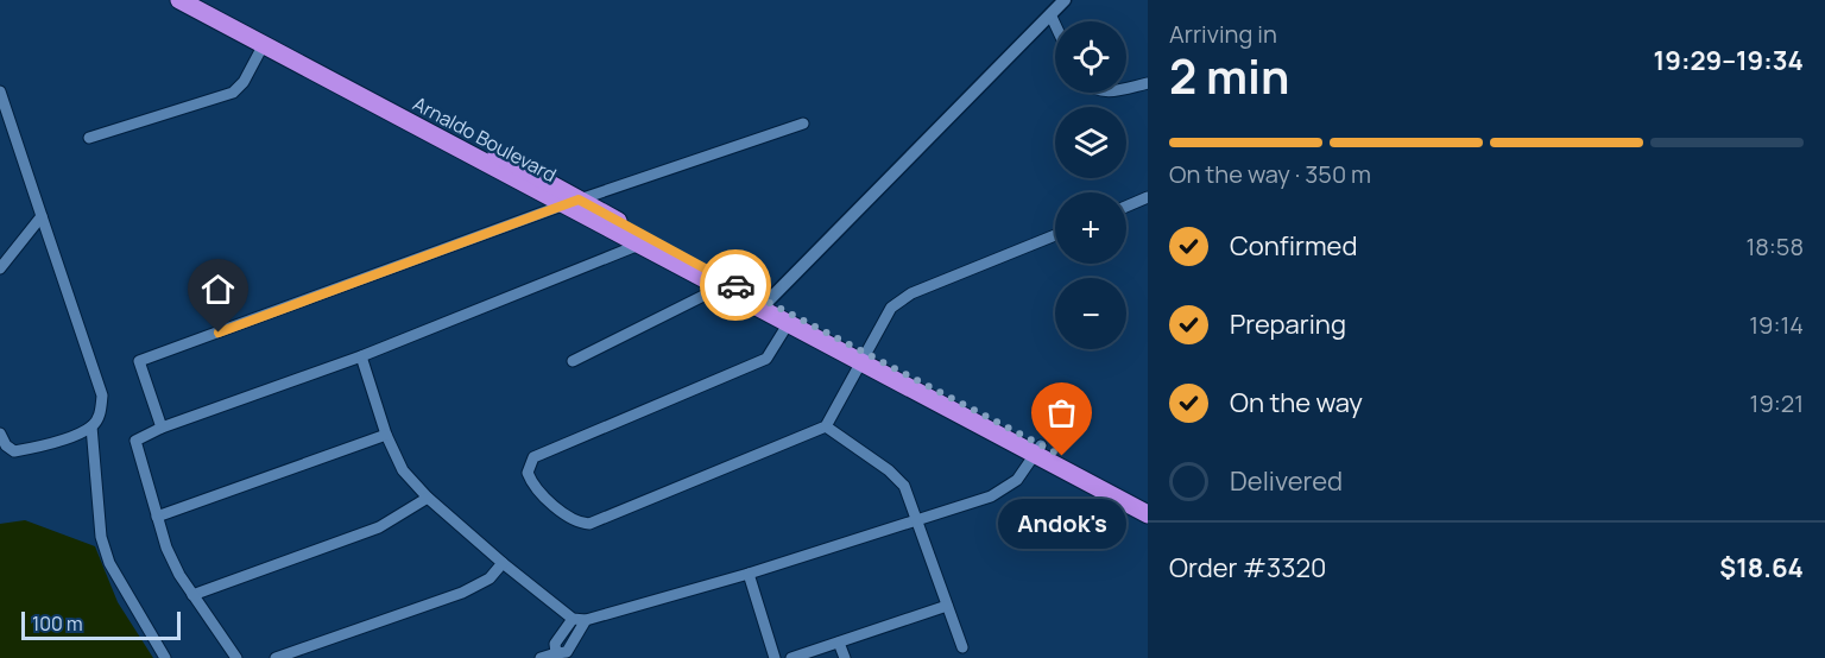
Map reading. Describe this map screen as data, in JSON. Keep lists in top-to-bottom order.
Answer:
{
  "streets": {
    "highway": ["Arnaldo Boulevard"]
  },
  "places": ["Andok's"],
  "scale_bar": "100 m",
  "page": {
    "heading": ["2 min", "Arriving in", "19:29–19:34"],
    "panel": ["Order #3320", "$18.64"],
    "map_buttons": ["+", "−"],
    "bar": "On the way · 350 m",
    "list": [
      ["Confirmed", "18:58"],
      ["Preparing", "19:14"],
      ["On the way", "19:21"],
      "Delivered"
    ],
    "bubble": "Andok's",
    "scale": "100 m"
  }
}
